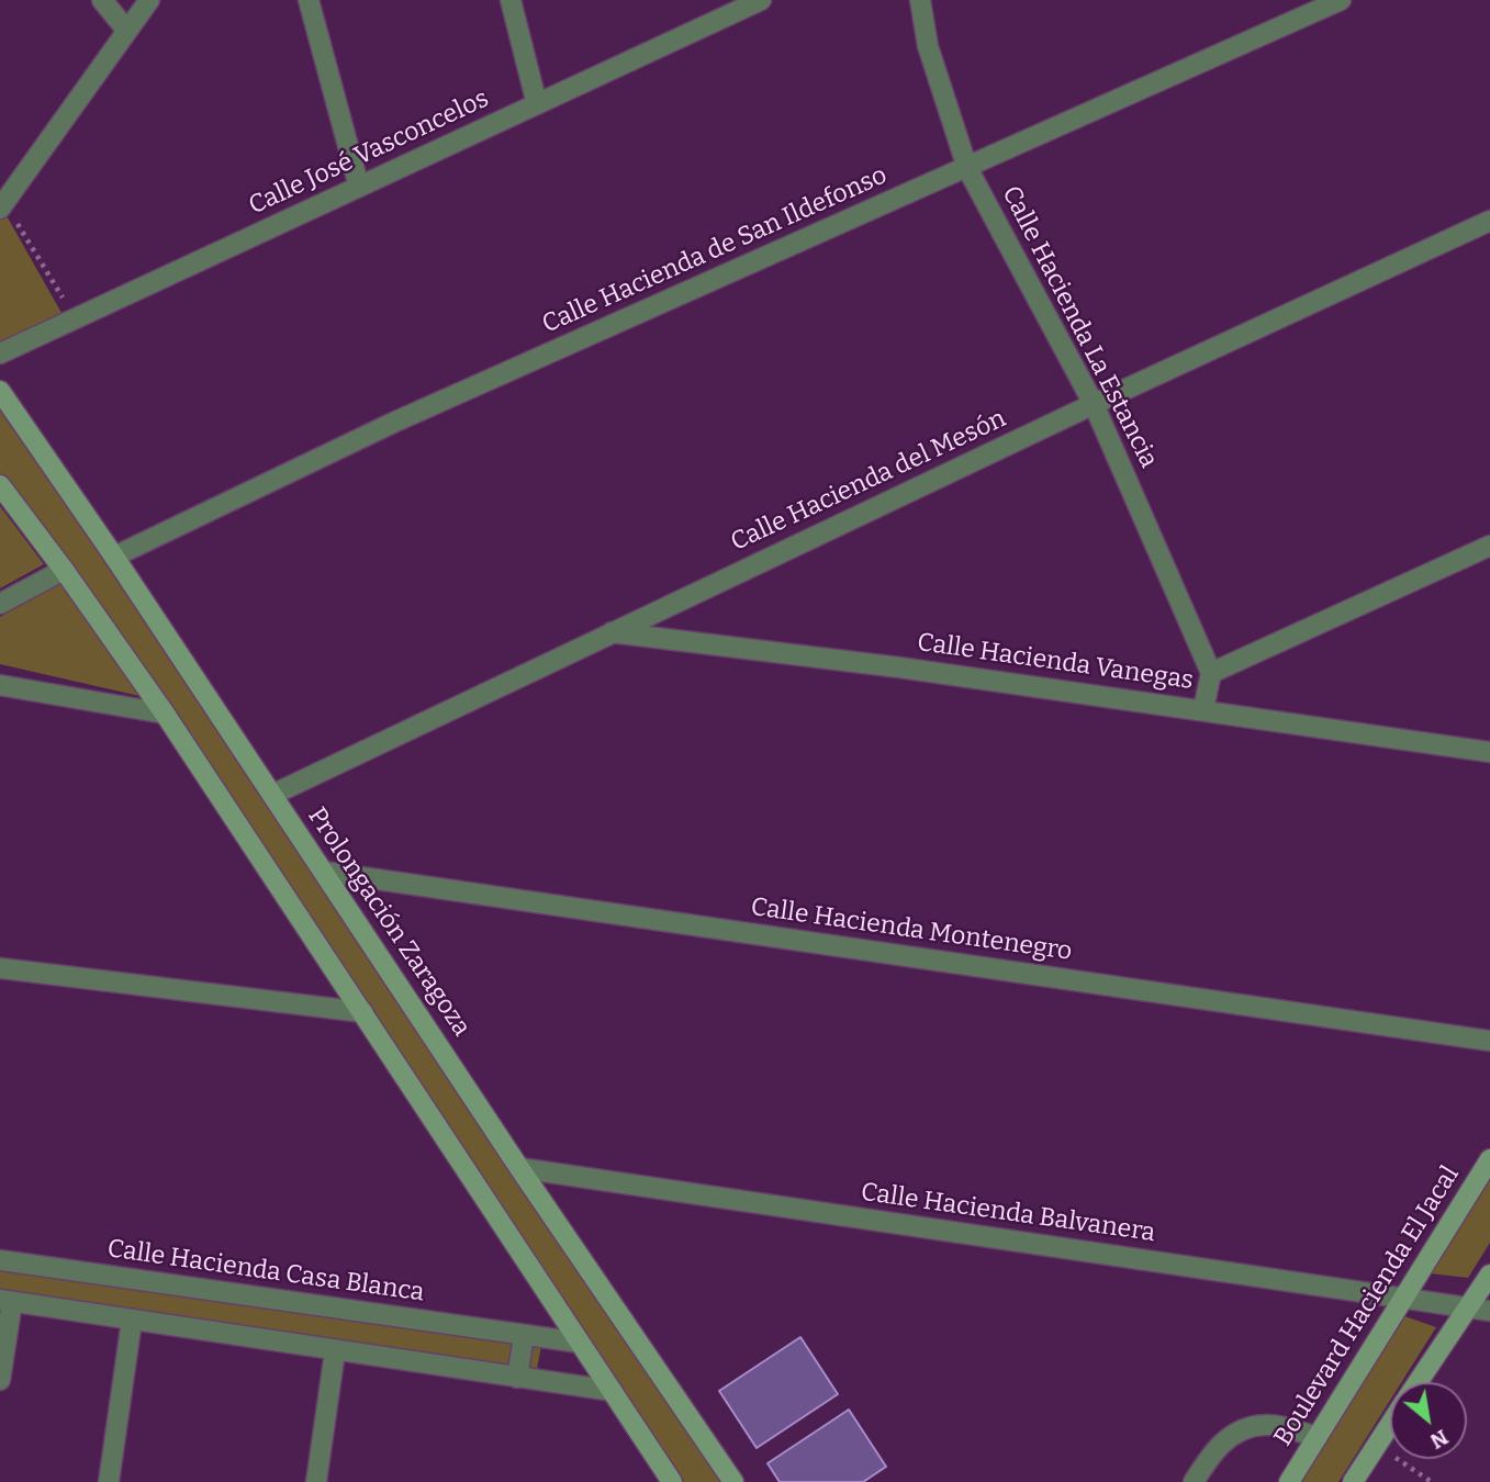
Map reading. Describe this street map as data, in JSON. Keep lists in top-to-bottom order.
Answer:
{
  "streets": {
    "main road": ["Prolongación Zaragoza", "Boulevard Hacienda El Jacal"],
    "street": [
      "Calle José Vasconcelos",
      "Calle Hacienda de San Ildefonso",
      "Calle Hacienda La Estancia",
      "Calle Hacienda del Mesón",
      "Calle Hacienda Vanegas",
      "Calle Hacienda Montenegro",
      "Calle Hacienda Balvanera",
      "Calle Hacienda Casa Blanca"
    ]
  },
  "crossings": [
    ["Calle Hacienda de San Ildefonso", "Calle Hacienda La Estancia"],
    ["Calle Hacienda de San Ildefonso", "Prolongación Zaragoza"],
    ["Calle Hacienda La Estancia", "Calle Hacienda del Mesón"],
    ["Calle Hacienda del Mesón", "Calle Hacienda Vanegas"],
    ["Calle Hacienda del Mesón", "Prolongación Zaragoza"],
    ["Prolongación Zaragoza", "Calle Hacienda Montenegro"],
    ["Prolongación Zaragoza", "Calle Hacienda Balvanera"],
    ["Calle Hacienda Balvanera", "Boulevard Hacienda El Jacal"]
  ],
  "north": "bottom right"
}
